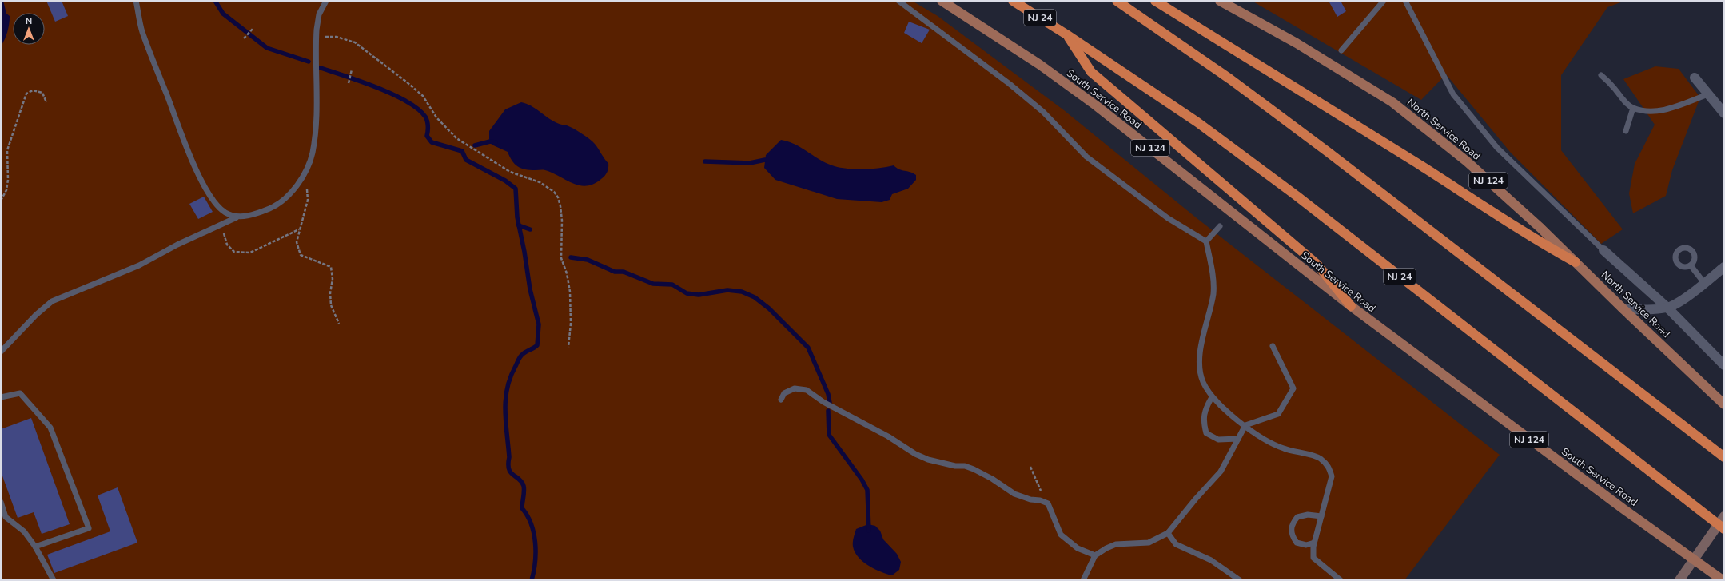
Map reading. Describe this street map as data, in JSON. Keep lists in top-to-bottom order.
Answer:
{
  "streets": {
    "highway": ["NJ 24"],
    "main road": ["South Service Road", "North Service Road", "NJ 124"]
  },
  "north": "top"
}
